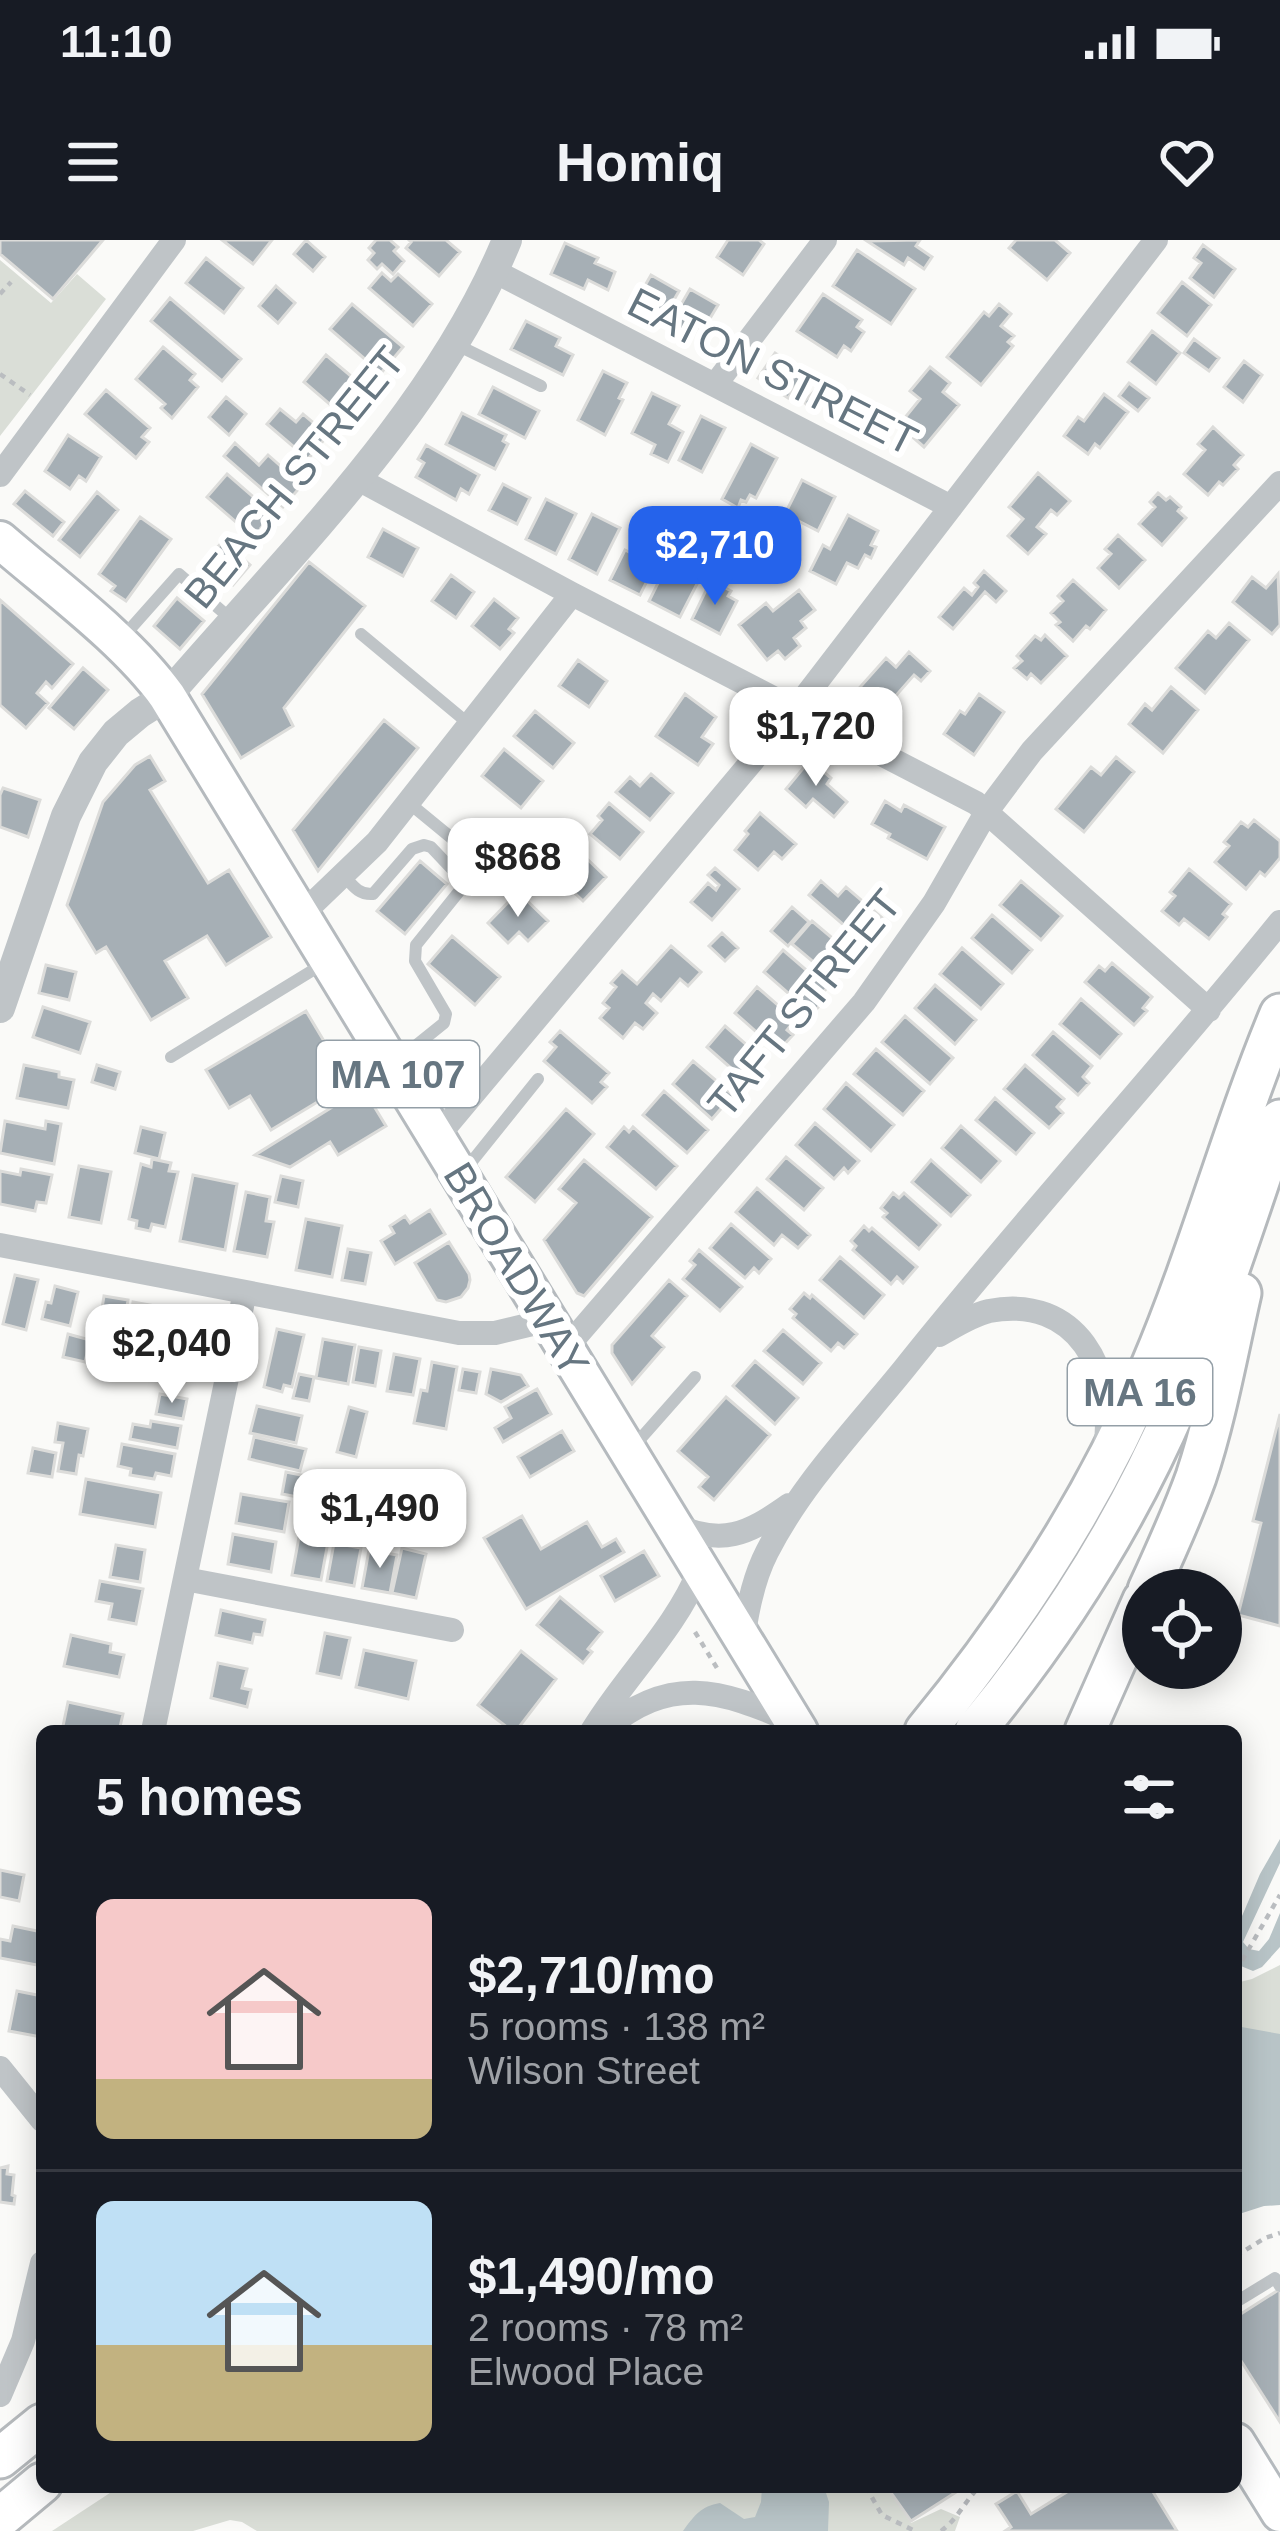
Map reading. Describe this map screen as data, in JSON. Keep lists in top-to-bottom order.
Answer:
{
  "streets": {
    "highway": ["MA 16"],
    "main road": ["MA 107", "BROADWAY"],
    "street": ["EATON STREET", "BEACH STREET", "TAFT STREET"]
  },
  "crossings": [
    ["EATON STREET", "BEACH STREET"],
    ["BEACH STREET", "BROADWAY"],
    ["TAFT STREET", "BROADWAY"]
  ],
  "page": {
    "status": "11:10",
    "header": "Homiq",
    "price": [
      "$2,710",
      "$1,720",
      "$868",
      "$2,040",
      "$1,490"
    ],
    "heading": "5 homes",
    "list": [
      {
        "name": "$2,710/mo",
        "note": "5 rooms · 138 m² · Wilson Street"
      },
      {
        "name": "$1,490/mo",
        "note": "2 rooms · 78 m² · Elwood Place"
      }
    ]
  }
}
